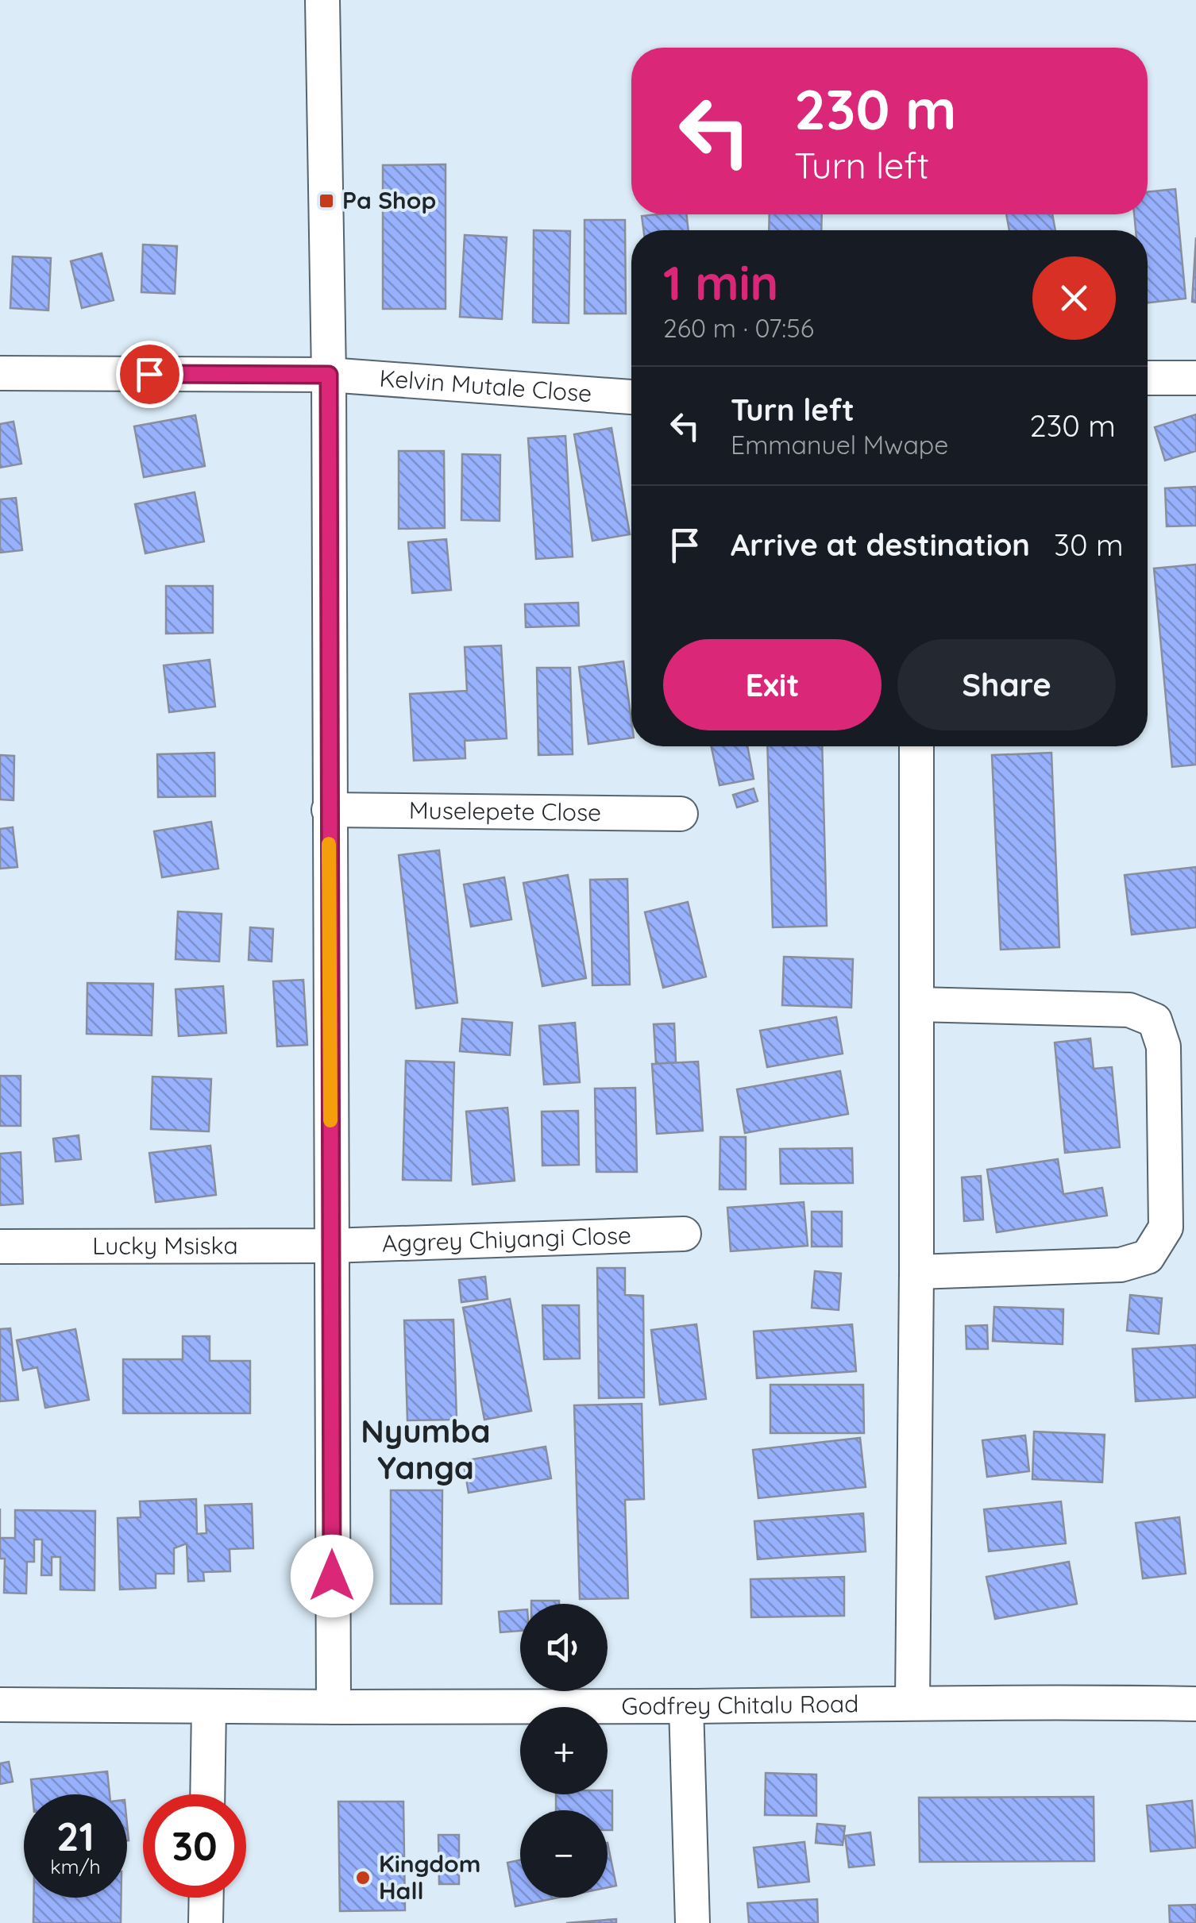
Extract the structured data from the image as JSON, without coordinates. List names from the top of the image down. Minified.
{"streets":{"street":["Kelvin Mutale Close","Muselepete Close","Aggrey Chiyangi Close","Lucky Msiska","Godfrey Chitalu Road"]},"crossings":[["Aggrey Chiyangi Close","Lucky Msiska"]],"districts":["Nyumba Yanga"],"places":{"transit":["Pa Shop"],"other":["Kingdom Hall"]},"page":{"turn":["230 m","Turn left"],"heading":["1 min","260 m · 07:56"],"list":[{"name":"Turn left","note":"Emmanuel Mwape","value":"230 m"},{"name":"Arrive at destination","value":"30 m"}],"buttons":["Exit","Share"],"map_buttons":["+","−"],"speed":"21 km/h","limit":"30"}}
